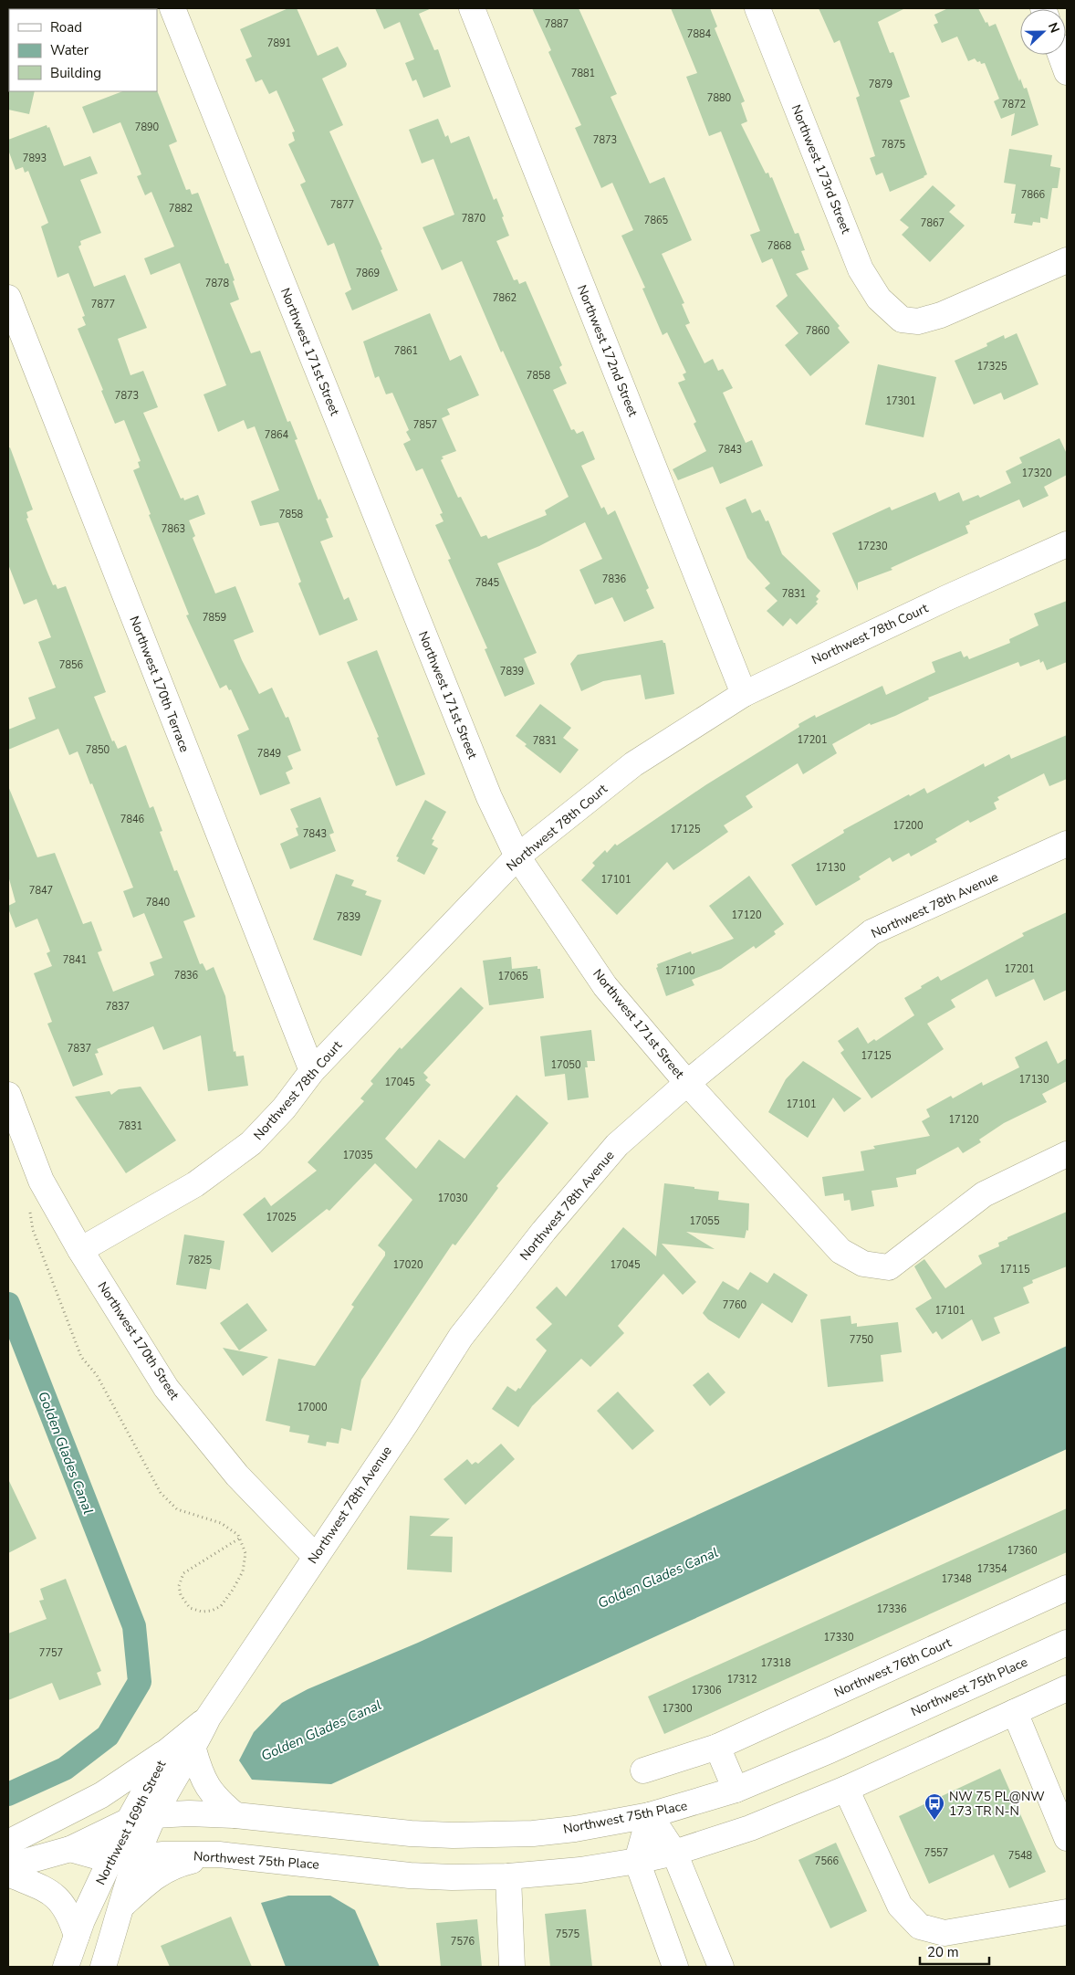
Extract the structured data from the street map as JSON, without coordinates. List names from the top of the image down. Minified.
{"streets":{"street":["Northwest 173rd Street","Northwest 172nd Street","Northwest 171st Street","Northwest 78th Court","Northwest 170th Terrace","Northwest 78th Avenue","Northwest 170th Street","Northwest 76th Court","Northwest 75th Place","Northwest 169th Street"]},"crossings":[["Northwest 172nd Street","Northwest 78th Court"],["Northwest 171st Street","Northwest 78th Court"],["Northwest 171st Street","Northwest 78th Avenue"],["Northwest 78th Court","Northwest 170th Terrace"],["Northwest 78th Court","Northwest 170th Street"],["Northwest 78th Avenue","Northwest 170th Street"],["Northwest 78th Avenue","Northwest 169th Street"],["Northwest 75th Place","Northwest 169th Street"]],"water":["Golden Glades Canal"],"places":{"bus stop":["NW 75 PL@NW 173 TR N-N"]},"house_numbers":["7887","7884","7891","7881","7879","7880","7872","7890","7873","7875","7893","7866","7877","7882","7870","7865","7867","7868","7869","7878","7862","7877","7860","7861","17325","7858","7873","17301","7857","7864","7843","17320","7858","7863","17230","7836","7845","7831","7859","7856","7839","17201","7831","7850","7849","7846","17200","17125","7843","17130","17101","7847","7840","17120","7839","7841","17201","17100","7836","17065","7837","7837","17125","17050","17130","17045","17101","17120","7831","17035","17030","17025","17055","7825","17020","17045","17115","7760","17101","7750","17000","17360","17354","17348","17336","17330","7757","17318","17312","17306","17300","7557","7548","7566","7575","7576"],"legend":["Road","Water","Building"],"scale_bar":"20 m","north":"right"}
